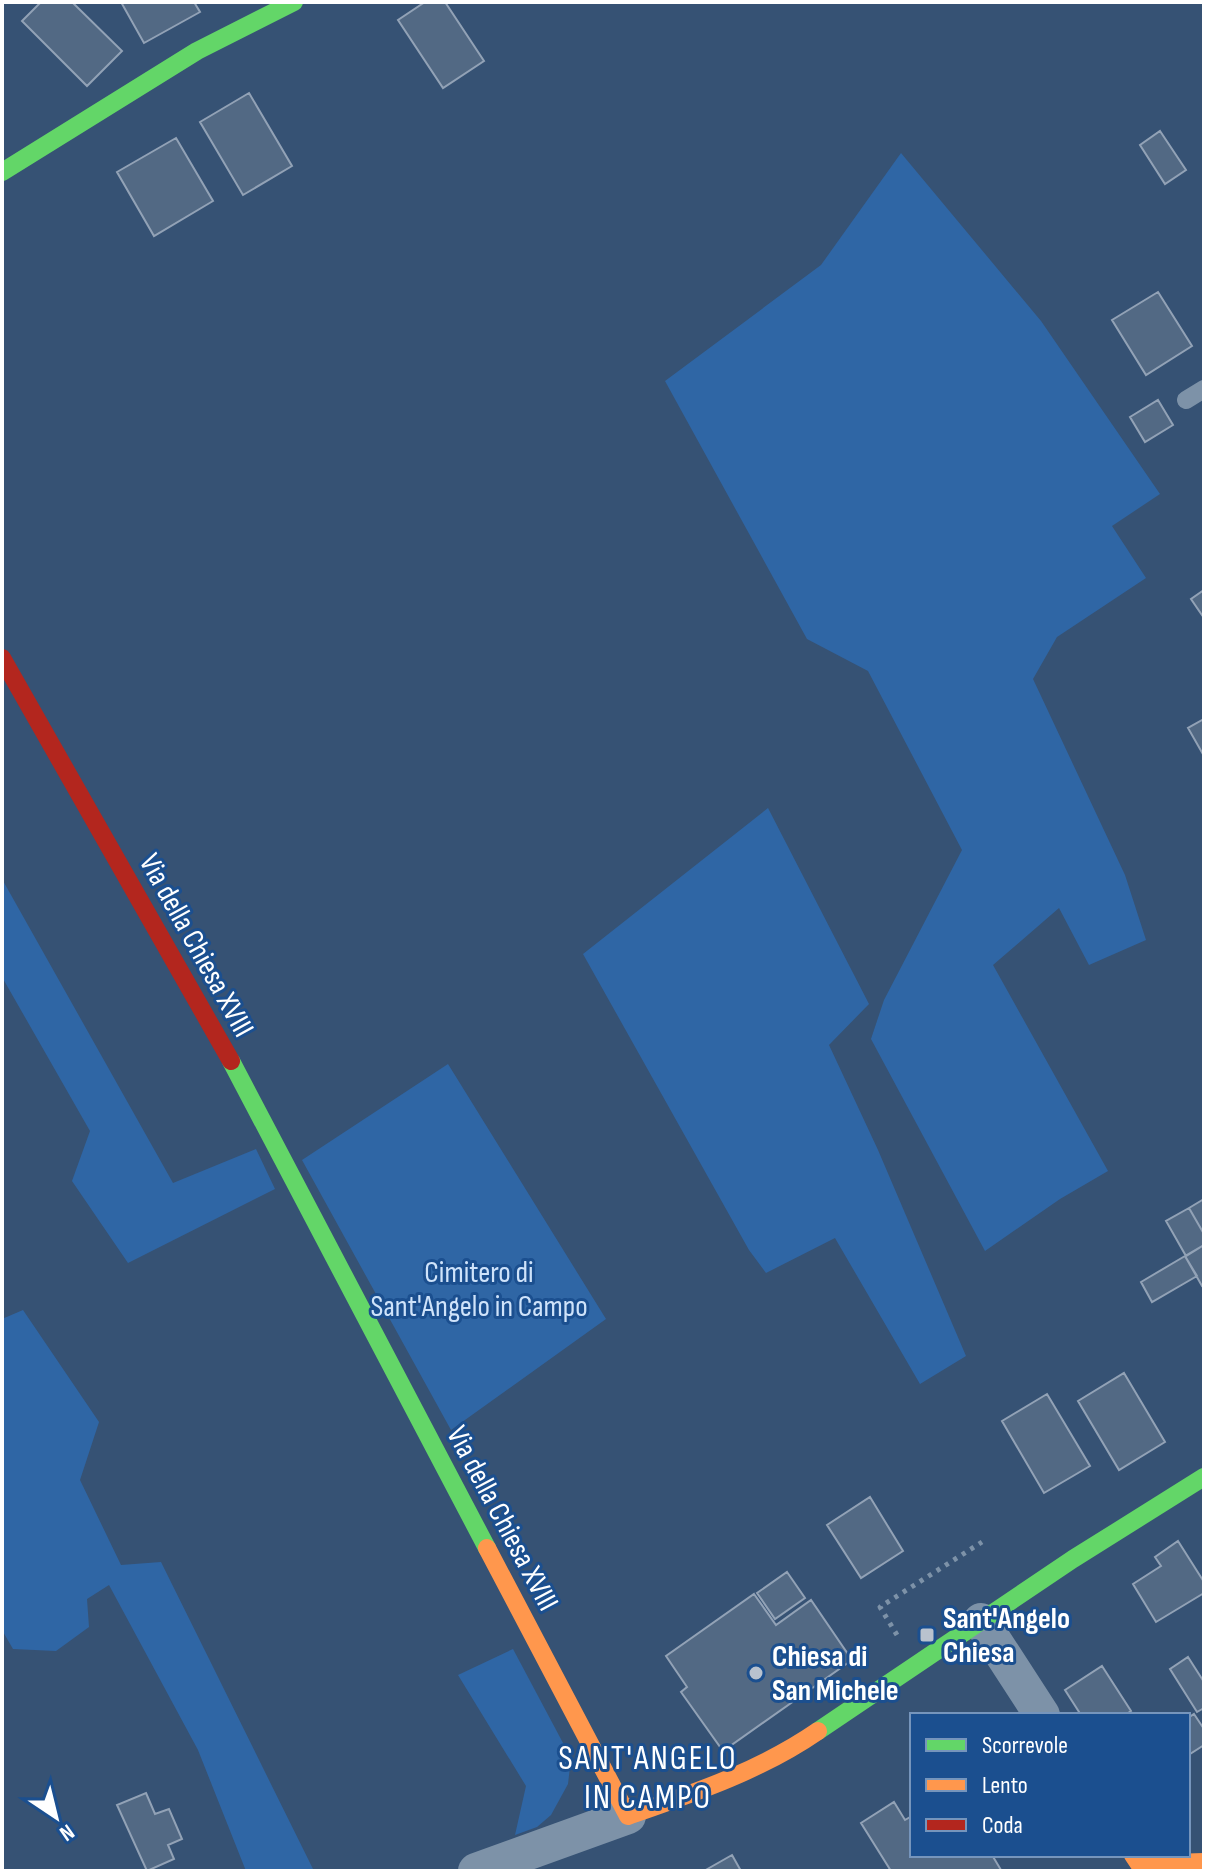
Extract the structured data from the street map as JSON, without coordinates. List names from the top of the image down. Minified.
{"streets":{"street":["Via della Chiesa XVIII"]},"districts":["SANT'ANGELO IN CAMPO"],"parks":["Cimitero di Sant'Angelo in Campo"],"places":{"transit":["Sant'Angelo Chiesa"],"other":["Chiesa di San Michele"]},"legend":["Scorrevole","Lento","Coda"],"north":"bottom right"}
